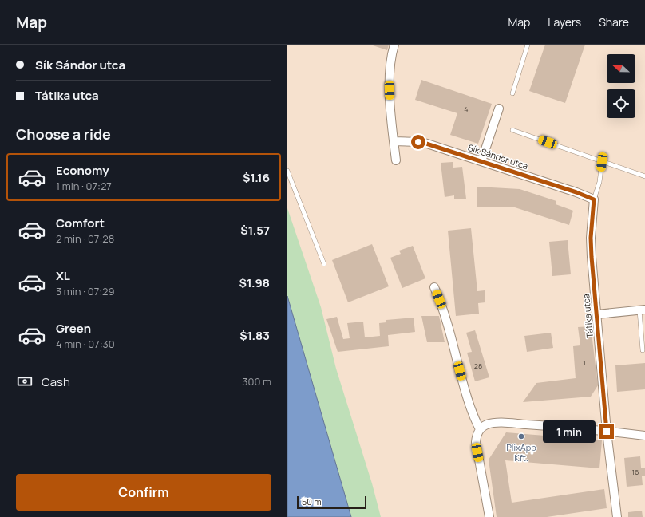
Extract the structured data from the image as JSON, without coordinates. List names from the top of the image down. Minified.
{"streets":{"street":["Sík Sándor utca","Tátika utca"]},"crossings":[["Sík Sándor utca","Tátika utca"]],"places":["PlixApp Kft."],"house_numbers":["4","1","28","16"],"scale_bar":"50 m","north":"left","page":{"header":"Map","nav":["Map","Layers","Share"],"banner":["Sík Sándor utca","Tátika utca"],"heading":"Choose a ride","list":[{"name":"Economy","note":"1 min · 07:27","value":"$1.16"},{"name":"Comfort","note":"2 min · 07:28","value":"$1.57"},{"name":"XL","note":"3 min · 07:29","value":"$1.98"},{"name":"Green","note":"4 min · 07:30","value":"$1.83"}],"pay":["Cash","300 m"],"bubble":"1 min","buttons":"Confirm","scale":"50 m"}}
